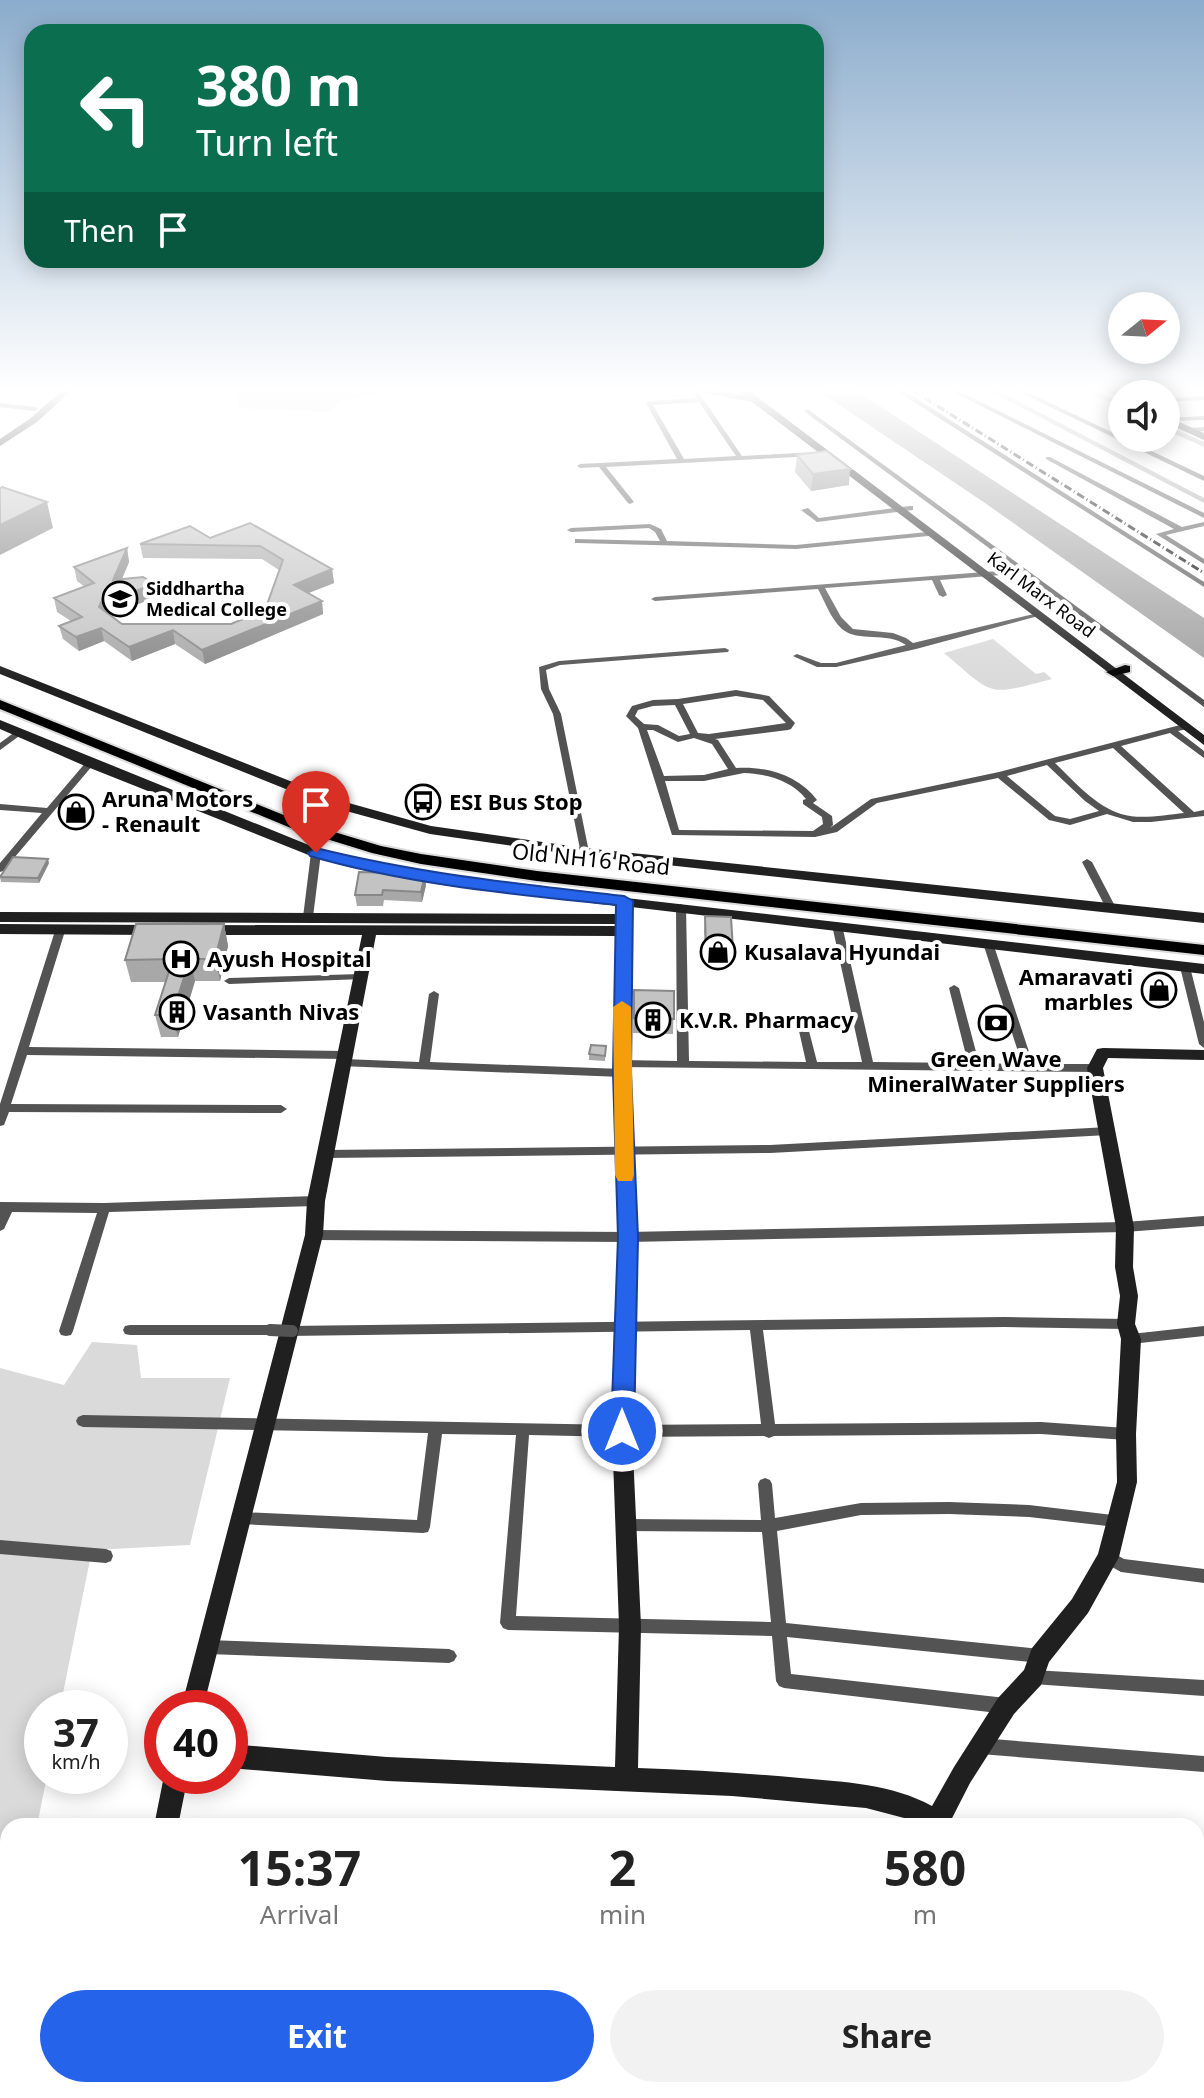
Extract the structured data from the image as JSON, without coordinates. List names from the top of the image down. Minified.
{"streets":{"main road":["Old NH16 Road"],"street":["Karl Marx Road"]},"places":{"school or university":["Siddhartha Medical College"],"bus stop":["ESI Bus Stop"],"shop":["Aruna Motors - Renault","Kusalava Hyundai","Amaravati marbles"],"hospital":["Ayush Hospital"],"building":["Vasanth Nivas","K.V.R. Pharmacy"],"bank":["Green Wave MineralWater Suppliers"]},"north":"right","page":{"turn":["380 m","Turn left"],"then":"Then","speed":"37 km/h","limit":"40","eta":["15:37","Arrival","2","min","580","m"],"buttons":["Exit","Share"]}}
